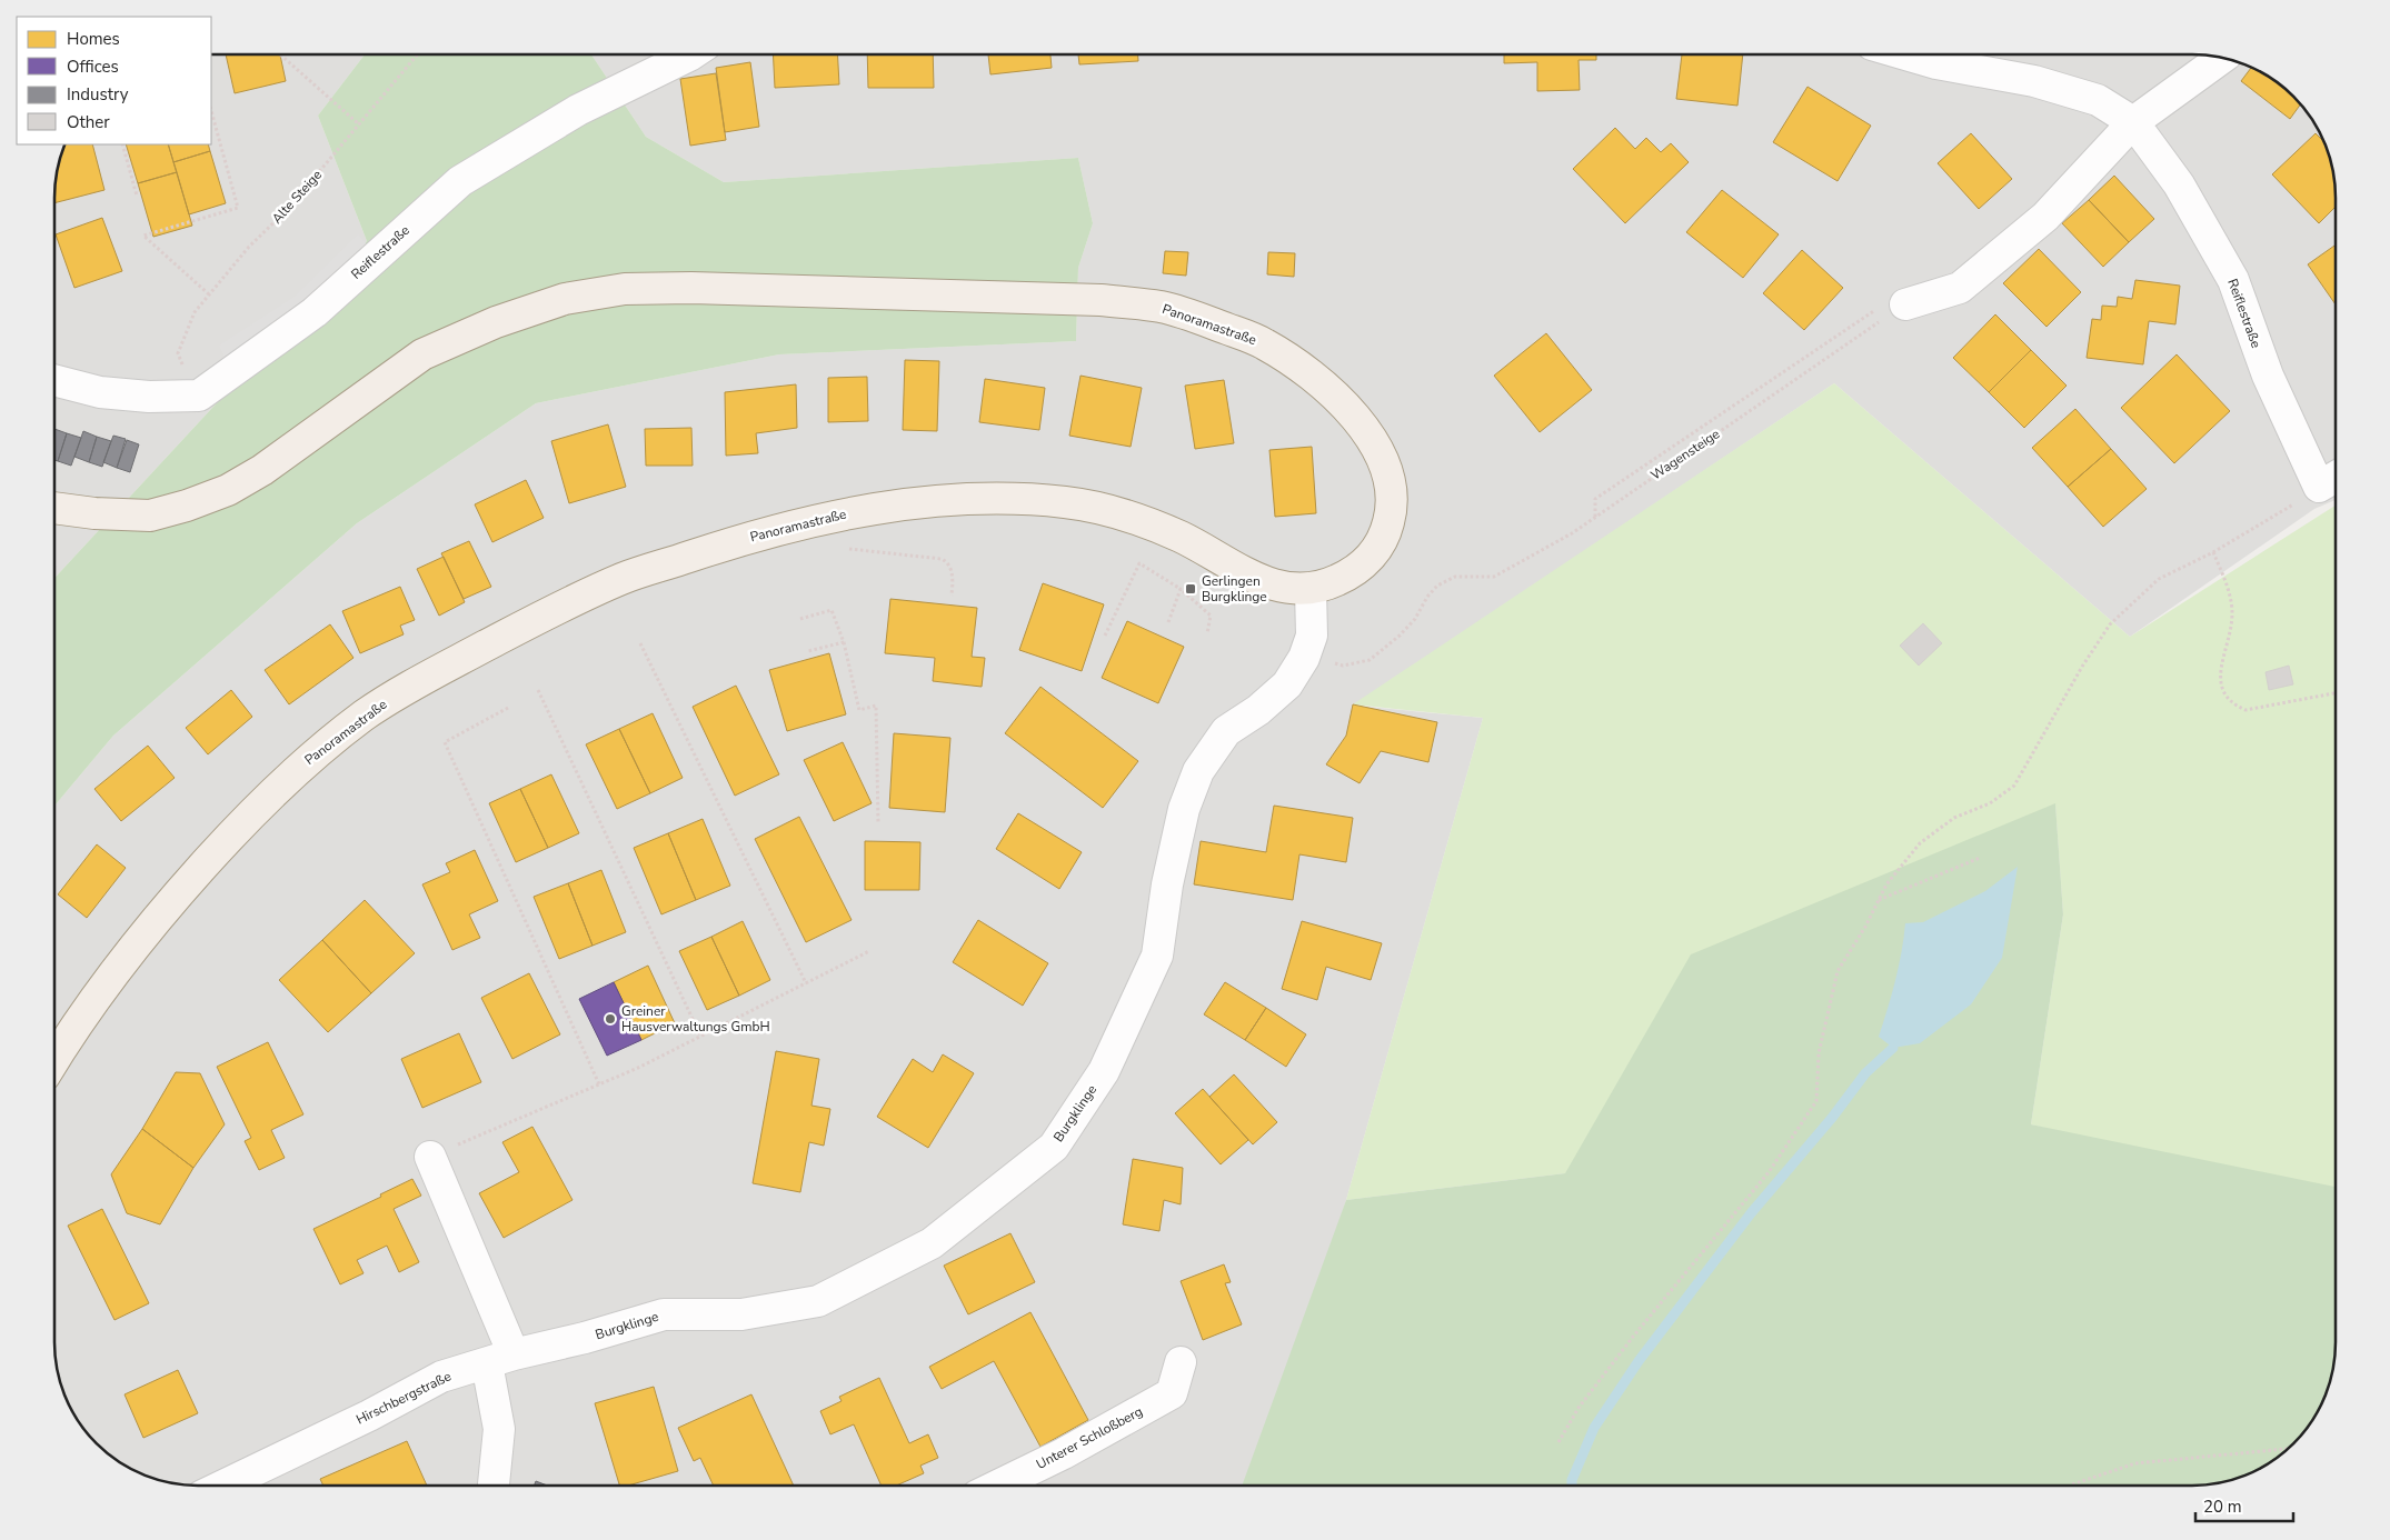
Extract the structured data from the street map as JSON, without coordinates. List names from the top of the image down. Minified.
{"streets":{"main road":["Panoramastraße"],"street":["Reiflestraße","Burgklinge","Hirschbergstraße","Unterer Schloßberg"],"path":["Alte Steige","Wagensteige"]},"crossings":[["Panoramastraße","Burgklinge"],["Wagensteige","Burgklinge"],["Burgklinge","Hirschbergstraße"]],"places":{"transit":["Gerlingen Burgklinge"],"other":["Greiner Hausverwaltungs GmbH"]},"legend":["Homes","Offices","Industry","Other"],"scale_bar":"20 m"}
